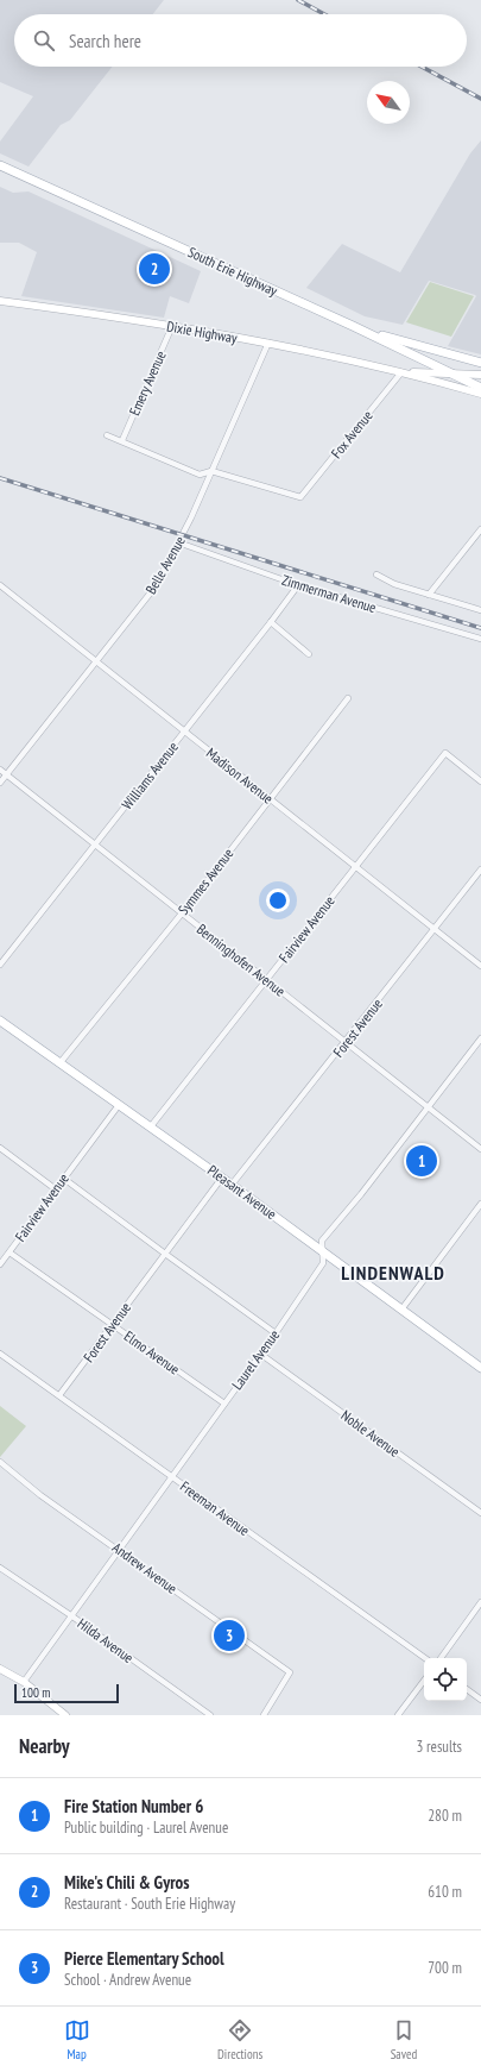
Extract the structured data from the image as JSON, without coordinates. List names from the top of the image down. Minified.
{"streets":{"main road":["South Erie Highway","Pleasant Avenue"],"street":["Dixie Highway","Emery Avenue","Fox Avenue","Belle Avenue","Zimmerman Avenue","Williams Avenue","Madison Avenue","Symmes Avenue","Fairview Avenue","Benninghofen Avenue","Forest Avenue","Elmo Avenue","Laurel Avenue","Noble Avenue","Freeman Avenue","Andrew Avenue","Hilda Avenue"]},"crossings":[["South Erie Highway","Dixie Highway"],["Dixie Highway","Emery Avenue"],["Dixie Highway","Fox Avenue"],["Dixie Highway","Belle Avenue"],["Fox Avenue","Belle Avenue"],["Belle Avenue","Zimmerman Avenue"],["Belle Avenue","Madison Avenue"],["Belle Avenue","Benninghofen Avenue"],["Zimmerman Avenue","Williams Avenue"],["Williams Avenue","Madison Avenue"],["Williams Avenue","Benninghofen Avenue"],["Madison Avenue","Symmes Avenue"],["Madison Avenue","Fairview Avenue"],["Madison Avenue","Forest Avenue"],["Symmes Avenue","Benninghofen Avenue"],["Symmes Avenue","Pleasant Avenue"],["Fairview Avenue","Benninghofen Avenue"],["Fairview Avenue","Pleasant Avenue"],["Fairview Avenue","Elmo Avenue"],["Benninghofen Avenue","Forest Avenue"],["Benninghofen Avenue","Laurel Avenue"],["Forest Avenue","Pleasant Avenue"],["Forest Avenue","Elmo Avenue"],["Forest Avenue","Freeman Avenue"],["Pleasant Avenue","Laurel Avenue"],["Elmo Avenue","Laurel Avenue"],["Laurel Avenue","Noble Avenue"],["Laurel Avenue","Freeman Avenue"],["Laurel Avenue","Andrew Avenue"],["Laurel Avenue","Hilda Avenue"]],"districts":["LINDENWALD"],"scale_bar":"100 m","north":"top left","page":{"search":"Search here","pins":["2","1","3"],"scale":"100 m","heading":["Nearby","3 results"],"list":[{"mark":"1","name":"Fire Station Number 6","note":"Public building · Laurel Avenue","value":"280 m"},{"mark":"2","name":"Mike's Chili & Gyros","note":"Restaurant · South Erie Highway","value":"610 m"},{"mark":"3","name":"Pierce Elementary School","note":"School · Andrew Avenue","value":"700 m"}],"nav":["Map","Directions","Saved"]}}
